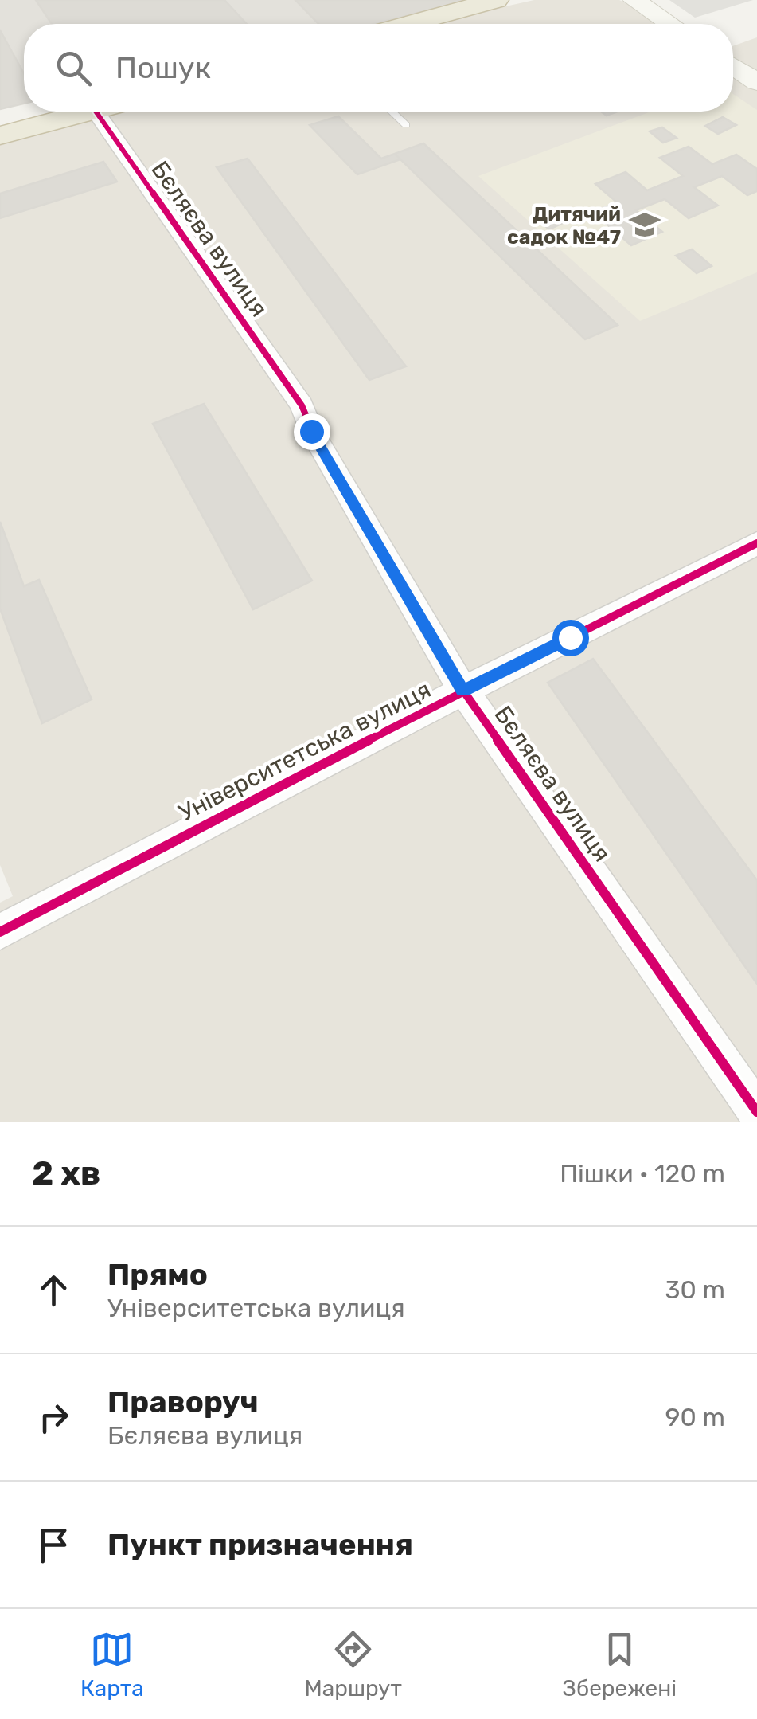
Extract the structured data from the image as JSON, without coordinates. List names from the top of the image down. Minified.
{"streets":{"street":["Бєляєва вулиця","Університетська вулиця"]},"crossings":[["Бєляєва вулиця","Університетська вулиця"]],"places":{"school or university":["Дитячий садок №47"]},"page":{"search":"Пошук","heading":["2 хв","Пішки · 120 m"],"list":[["Прямо","Університетська вулиця","30 m"],["Праворуч","Бєляєва вулиця","90 m"],"Пункт призначення"],"nav":["Карта","Маршрут","Збережені"]}}
